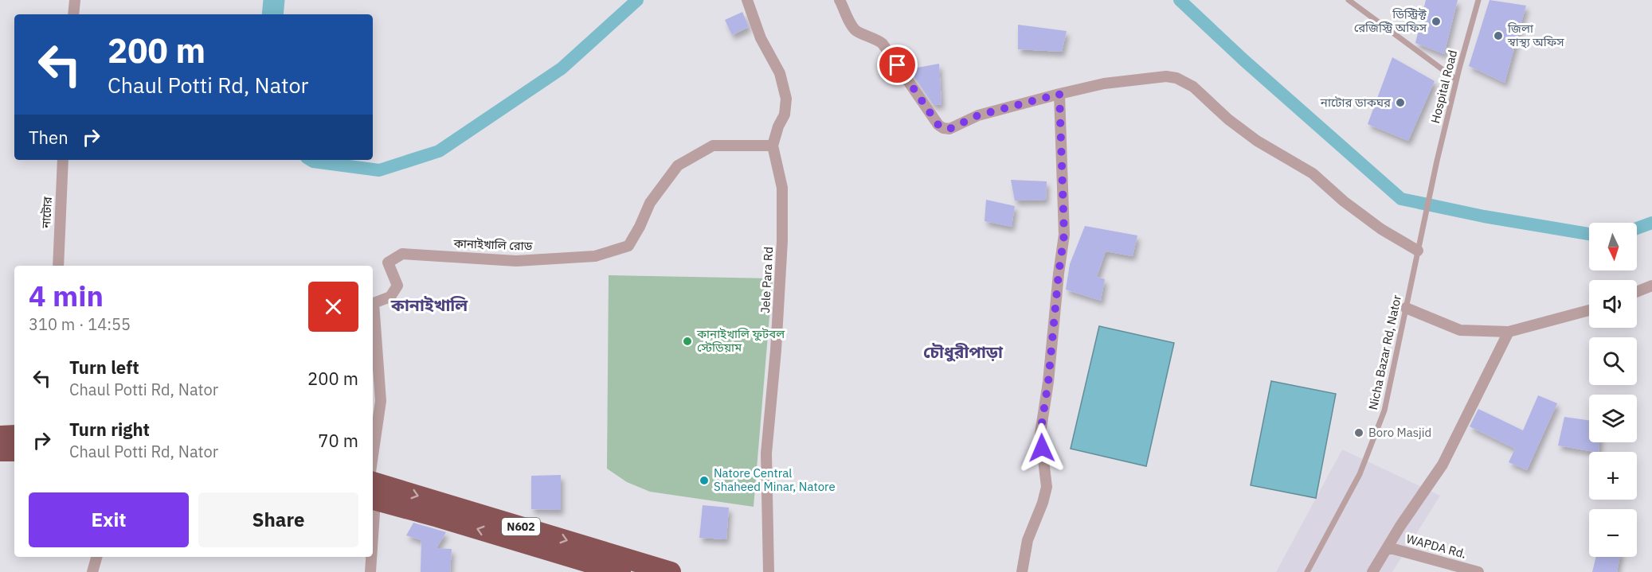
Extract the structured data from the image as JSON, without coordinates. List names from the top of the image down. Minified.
{"streets":{"highway":["N602"],"street":["নাটোর","কানাইখালি রোড","Jele Para Rd","WAPDA Rd."],"lane":["Hospital Road","Nicha Bazar Rd, Nator"]},"crossings":[["Hospital Road","Nicha Bazar Rd, Nator"],["কানাইখালি রোড","Jele Para Rd"]],"districts":["কানাইখালি","চৌধুরীপাড়া"],"places":["ডিস্ট্রিক্ট রেজিস্ট্রি অফিস","জিলা স্বাস্থ্য অফিস","নাটোর ডাকঘর","কানাইখালি ফুটবল স্টেডিয়াম","Boro Masjid","Natore Central Shaheed Minar, Natore"],"north":"bottom","page":{"turn":["200 m","Chaul Potti Rd, Nator"],"then":"Then","map_buttons":["+","−"],"heading":["4 min","310 m · 14:55"],"list":[{"name":"Turn left","note":"Chaul Potti Rd, Nator","value":"200 m"},{"name":"Turn right","note":"Chaul Potti Rd, Nator","value":"70 m"}],"buttons":["Exit","Share"]}}
